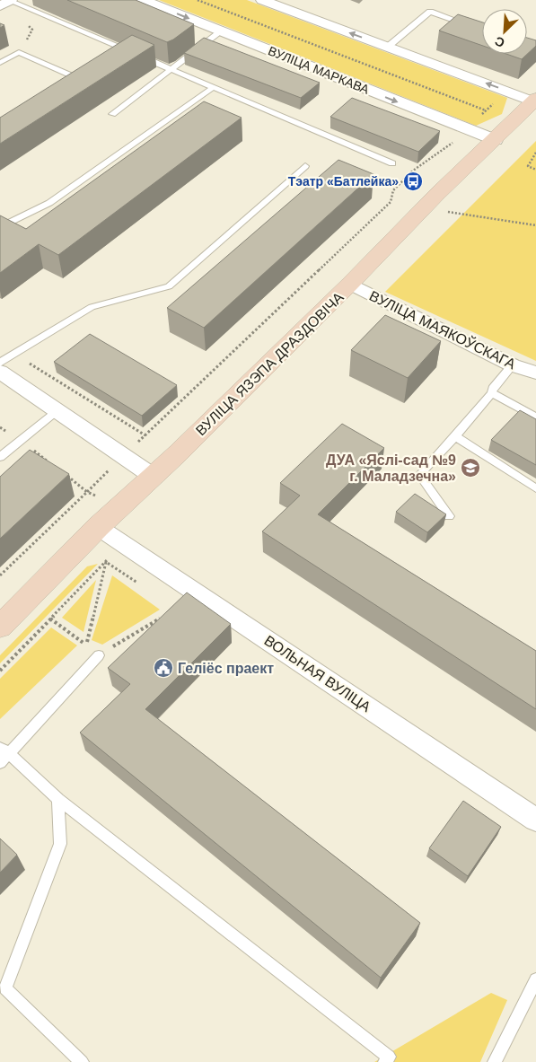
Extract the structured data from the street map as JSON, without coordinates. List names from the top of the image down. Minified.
{"streets":{"street":["ВУЛІЦА МАРКАВА","ВУЛІЦА МАЯКОЎСКАГА","ВУЛІЦА ЯЗЭПА ДРАЗДОВІЧА","ВОЛЬНАЯ ВУЛІЦА"]},"crossings":[["ВУЛІЦА МАРКАВА","ВУЛІЦА ЯЗЭПА ДРАЗДОВІЧА"],["ВУЛІЦА МАЯКОЎСКАГА","ВУЛІЦА ЯЗЭПА ДРАЗДОВІЧА"],["ВУЛІЦА ЯЗЭПА ДРАЗДОВІЧА","ВОЛЬНАЯ ВУЛІЦА"]],"places":{"bus stop":["Тэатр «Батлейка»"],"school or university":["ДУА «Яслі-сад №9 г. Маладзечна»"],"public building":["Геліёс праект"]},"north":"bottom left"}
